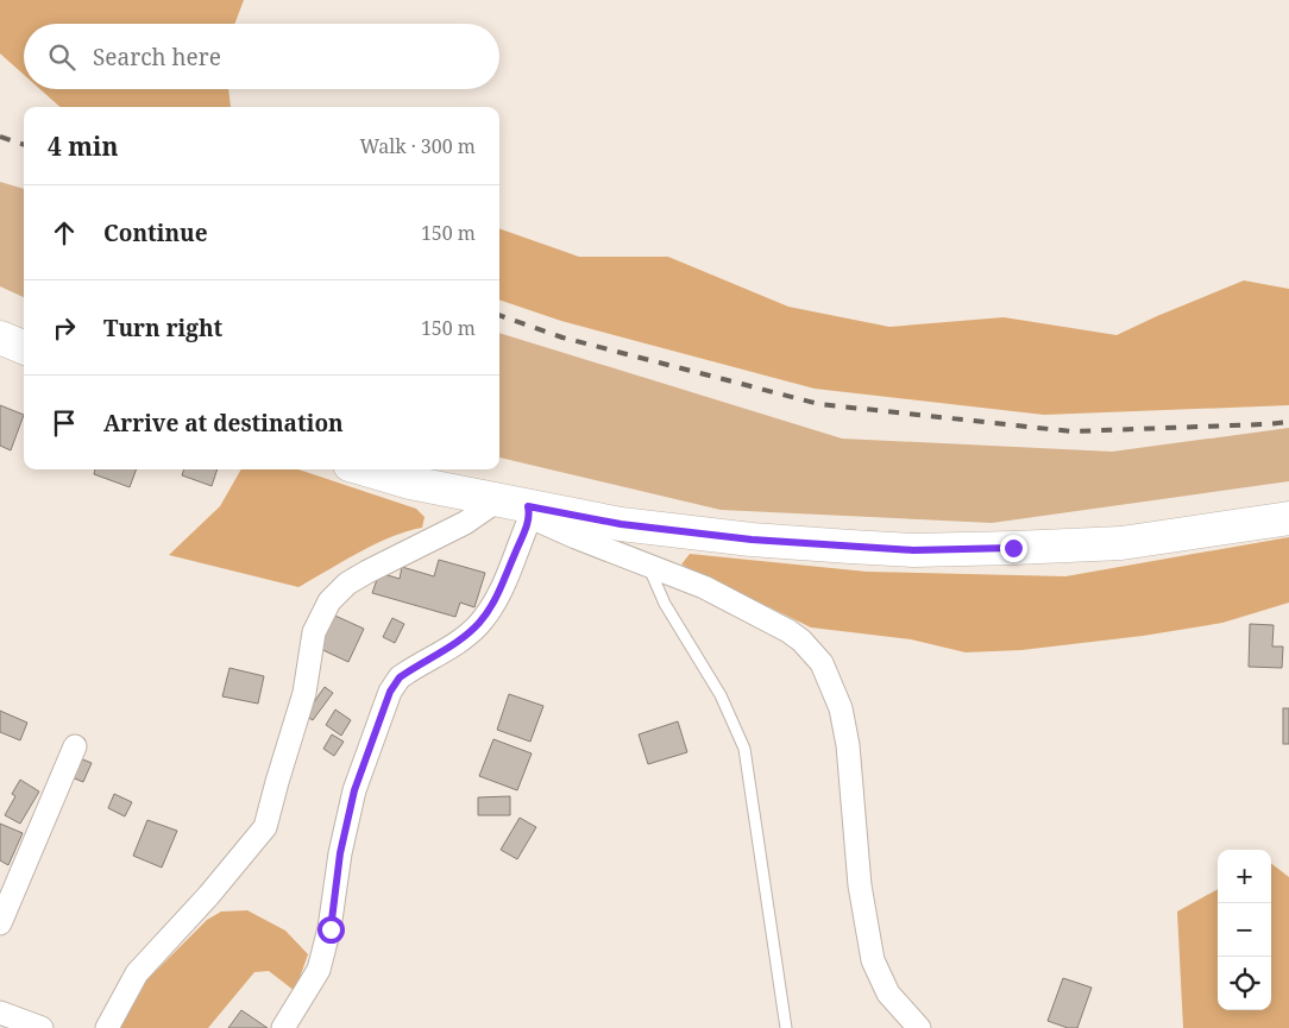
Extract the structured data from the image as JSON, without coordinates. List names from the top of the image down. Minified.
{"page":{"search":"Search here","heading":["4 min","Walk · 300 m"],"list":[["Continue","150 m"],["Turn right","150 m"],"Arrive at destination"],"map_buttons":["+","−"]}}
